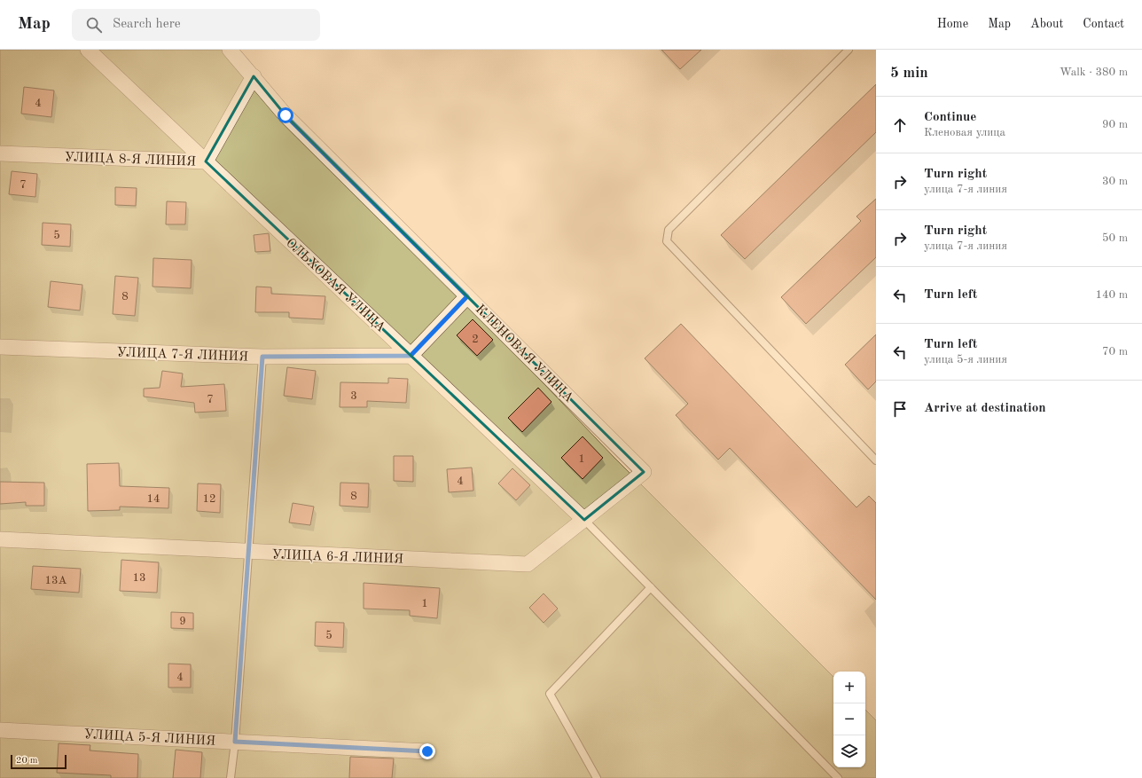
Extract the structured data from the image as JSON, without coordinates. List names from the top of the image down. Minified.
{"streets":{"street":["УЛИЦА 8-Я ЛИНИЯ","ОЛЬХОВАЯ УЛИЦА","КЛЕНОВАЯ УЛИЦА","УЛИЦА 7-Я ЛИНИЯ","УЛИЦА 6-Я ЛИНИЯ","УЛИЦА 5-Я ЛИНИЯ"]},"crossings":[["УЛИЦА 8-Я ЛИНИЯ","ОЛЬХОВАЯ УЛИЦА"],["УЛИЦА 8-Я ЛИНИЯ","КЛЕНОВАЯ УЛИЦА"],["ОЛЬХОВАЯ УЛИЦА","УЛИЦА 7-Я ЛИНИЯ"],["ОЛЬХОВАЯ УЛИЦА","УЛИЦА 6-Я ЛИНИЯ"],["КЛЕНОВАЯ УЛИЦА","УЛИЦА 6-Я ЛИНИЯ"]],"house_numbers":["4","7","5","8","2","3","7","1","4","8","14","12","13","13А","1","9","5","4"],"scale_bar":"20 m","page":{"header":"Map","search":"Search here","nav":["Home","Map","About","Contact"],"heading":["5 min","Walk · 380 m"],"list":[["Continue","Кленовая улица","90 m"],["Turn right","улица 7-я линия","30 m"],["Turn right","улица 7-я линия","50 m"],["Turn left","140 m"],["Turn left","улица 5-я линия","70 m"],"Arrive at destination"],"map_buttons":["+","−"],"scale":"20 m"}}
